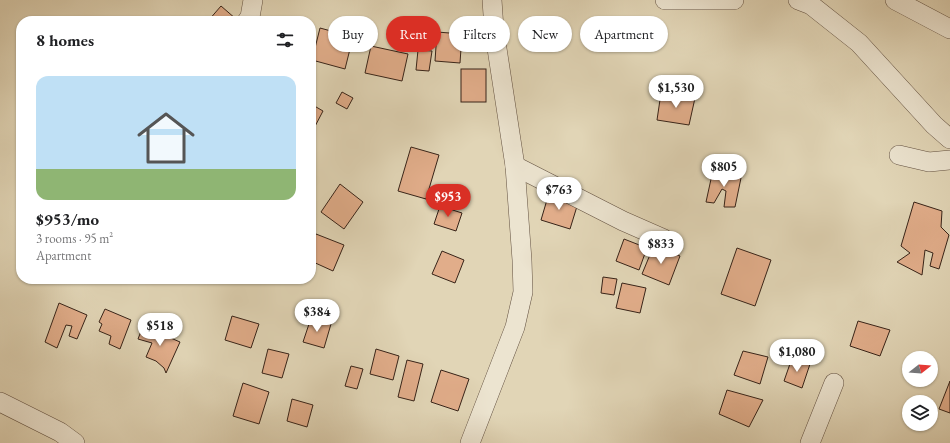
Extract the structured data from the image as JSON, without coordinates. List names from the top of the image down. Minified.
{"north":"right","page":{"chip":["Buy","Rent","Filters","New","Apartment"],"heading":"8 homes","list":[{"name":"$953/mo","note":"3 rooms · 95 m² · Apartment"}],"price":["$1,530","$805","$763","$953","$833","$384","$518","$1,080"]}}
